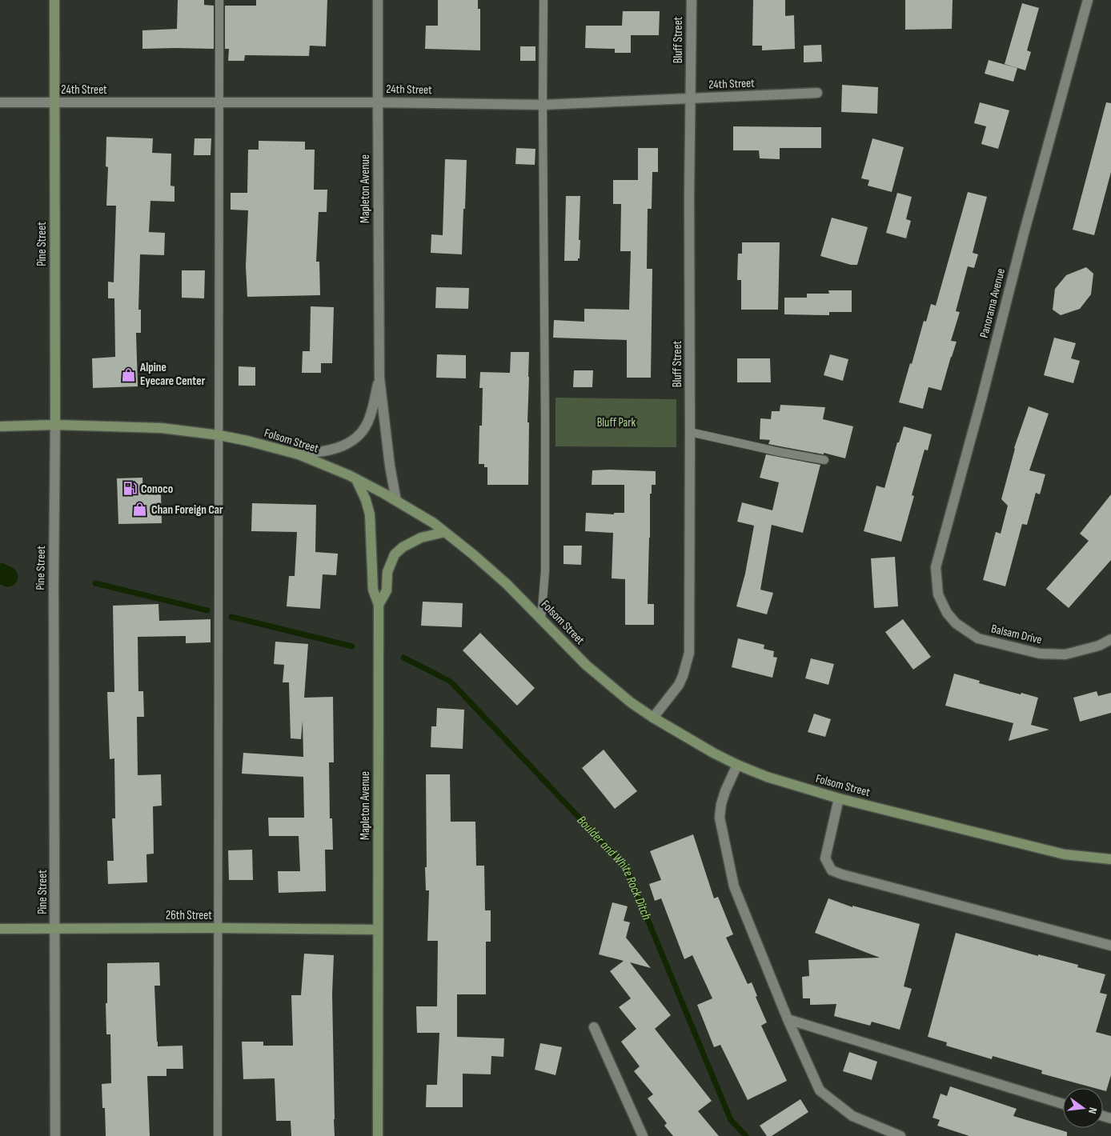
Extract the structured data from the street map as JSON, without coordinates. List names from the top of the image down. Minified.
{"streets":{"street":["Bluff Street","24th Street","Mapleton Avenue","Pine Street","Panorama Avenue","Folsom Street","Balsam Drive","26th Street"]},"crossings":[["Bluff Street","24th Street"],["Bluff Street","Folsom Street"],["24th Street","Mapleton Avenue"],["24th Street","Pine Street"],["Mapleton Avenue","Folsom Street"],["Mapleton Avenue","26th Street"],["Pine Street","Folsom Street"],["Pine Street","26th Street"],["Panorama Avenue","Balsam Drive"]],"water":["Boulder and White Rock Ditch"],"parks":["Bluff Park"],"places":{"shop":["Alpine Eyecare Center","Chan Foreign Car"],"fuel station":["Conoco"]},"north":"right"}
